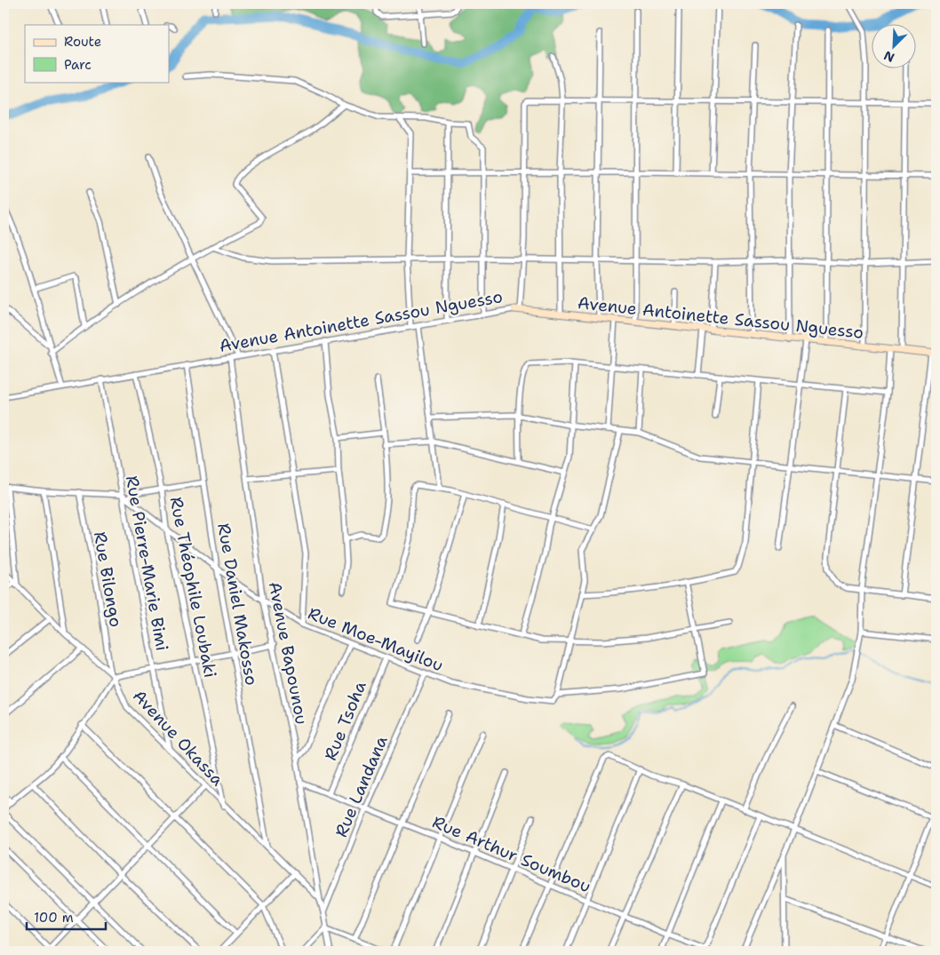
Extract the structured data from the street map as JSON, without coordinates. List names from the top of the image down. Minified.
{"streets":{"street":["Avenue Antoinette Sassou Nguesso","Rue Pierre-Marie Bimi","Rue Bilongo","Rue Théophile Loubaki","Rue Daniel Makosso","Rue Moe-Mayilou","Avenue Bapounou","Rue Tsoha","Avenue Okassa","Rue Landana","Rue Arthur Soumbou"]},"crossings":[["Avenue Antoinette Sassou Nguesso","Rue Pierre-Marie Bimi"],["Avenue Antoinette Sassou Nguesso","Rue Théophile Loubaki"],["Avenue Antoinette Sassou Nguesso","Rue Daniel Makosso"],["Avenue Antoinette Sassou Nguesso","Avenue Bapounou"],["Rue Pierre-Marie Bimi","Rue Moe-Mayilou"],["Rue Pierre-Marie Bimi","Avenue Okassa"],["Rue Bilongo","Avenue Okassa"],["Rue Théophile Loubaki","Rue Moe-Mayilou"],["Rue Théophile Loubaki","Avenue Okassa"],["Rue Daniel Makosso","Rue Moe-Mayilou"],["Rue Daniel Makosso","Avenue Okassa"],["Rue Moe-Mayilou","Avenue Bapounou"],["Rue Moe-Mayilou","Rue Tsoha"],["Rue Moe-Mayilou","Rue Landana"],["Avenue Bapounou","Avenue Okassa"],["Avenue Bapounou","Rue Landana"],["Avenue Bapounou","Rue Arthur Soumbou"],["Rue Tsoha","Rue Arthur Soumbou"],["Rue Landana","Rue Arthur Soumbou"]],"legend":["Route","Parc"],"scale_bar":"100 m","north":"bottom left"}
